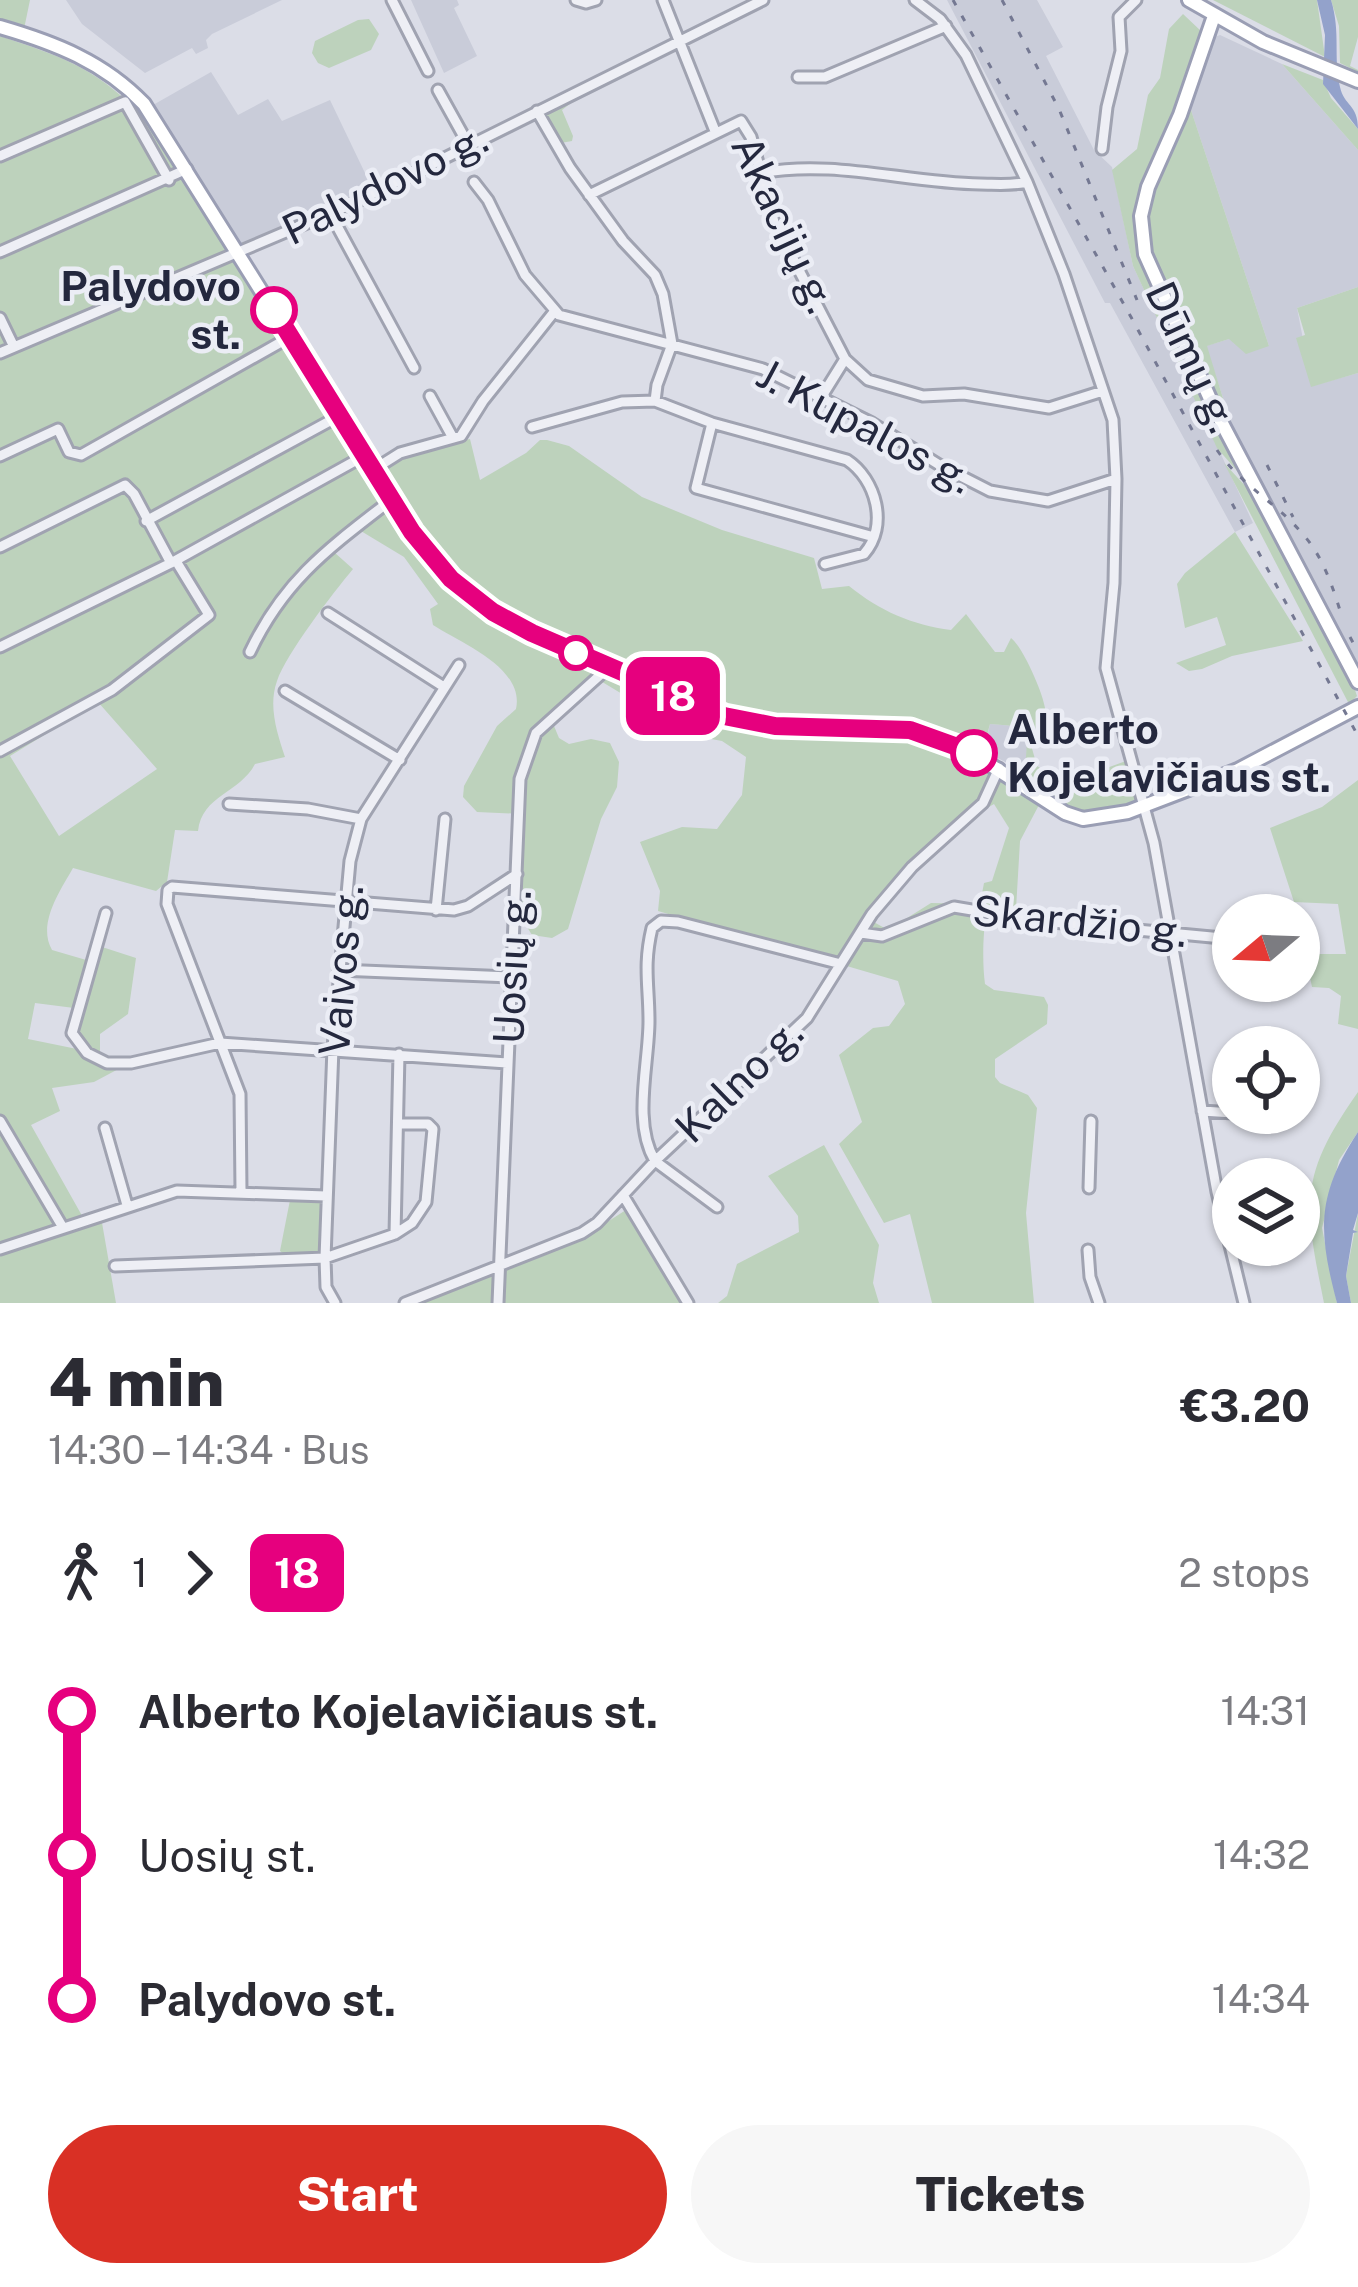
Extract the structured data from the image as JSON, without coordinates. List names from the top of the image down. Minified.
{"streets":{"main road":["Dūmų g."],"street":["Palydovo g.","Akacijų g.","J. Kupalos g.","Skardžio g.","Uosių g.","Vaivos g.","Kalno g."]},"crossings":[["Skardžio g.","Kalno g."],["Uosių g.","Kalno g."]],"places":["Palydovo st.","Alberto Kojelavičiaus st."],"lines":["bus line 18"],"north":"left","page":{"on_map":"18","heading":["4 min","14:30 – 14:34 · Bus","€3.20"],"legs":["1","18","2 stops"],"list":[{"name":"Alberto Kojelavičiaus st.","value":"14:31"},{"name":"Uosių st.","value":"14:32"},{"name":"Palydovo st.","value":"14:34"}],"buttons":["Start","Tickets"]}}
